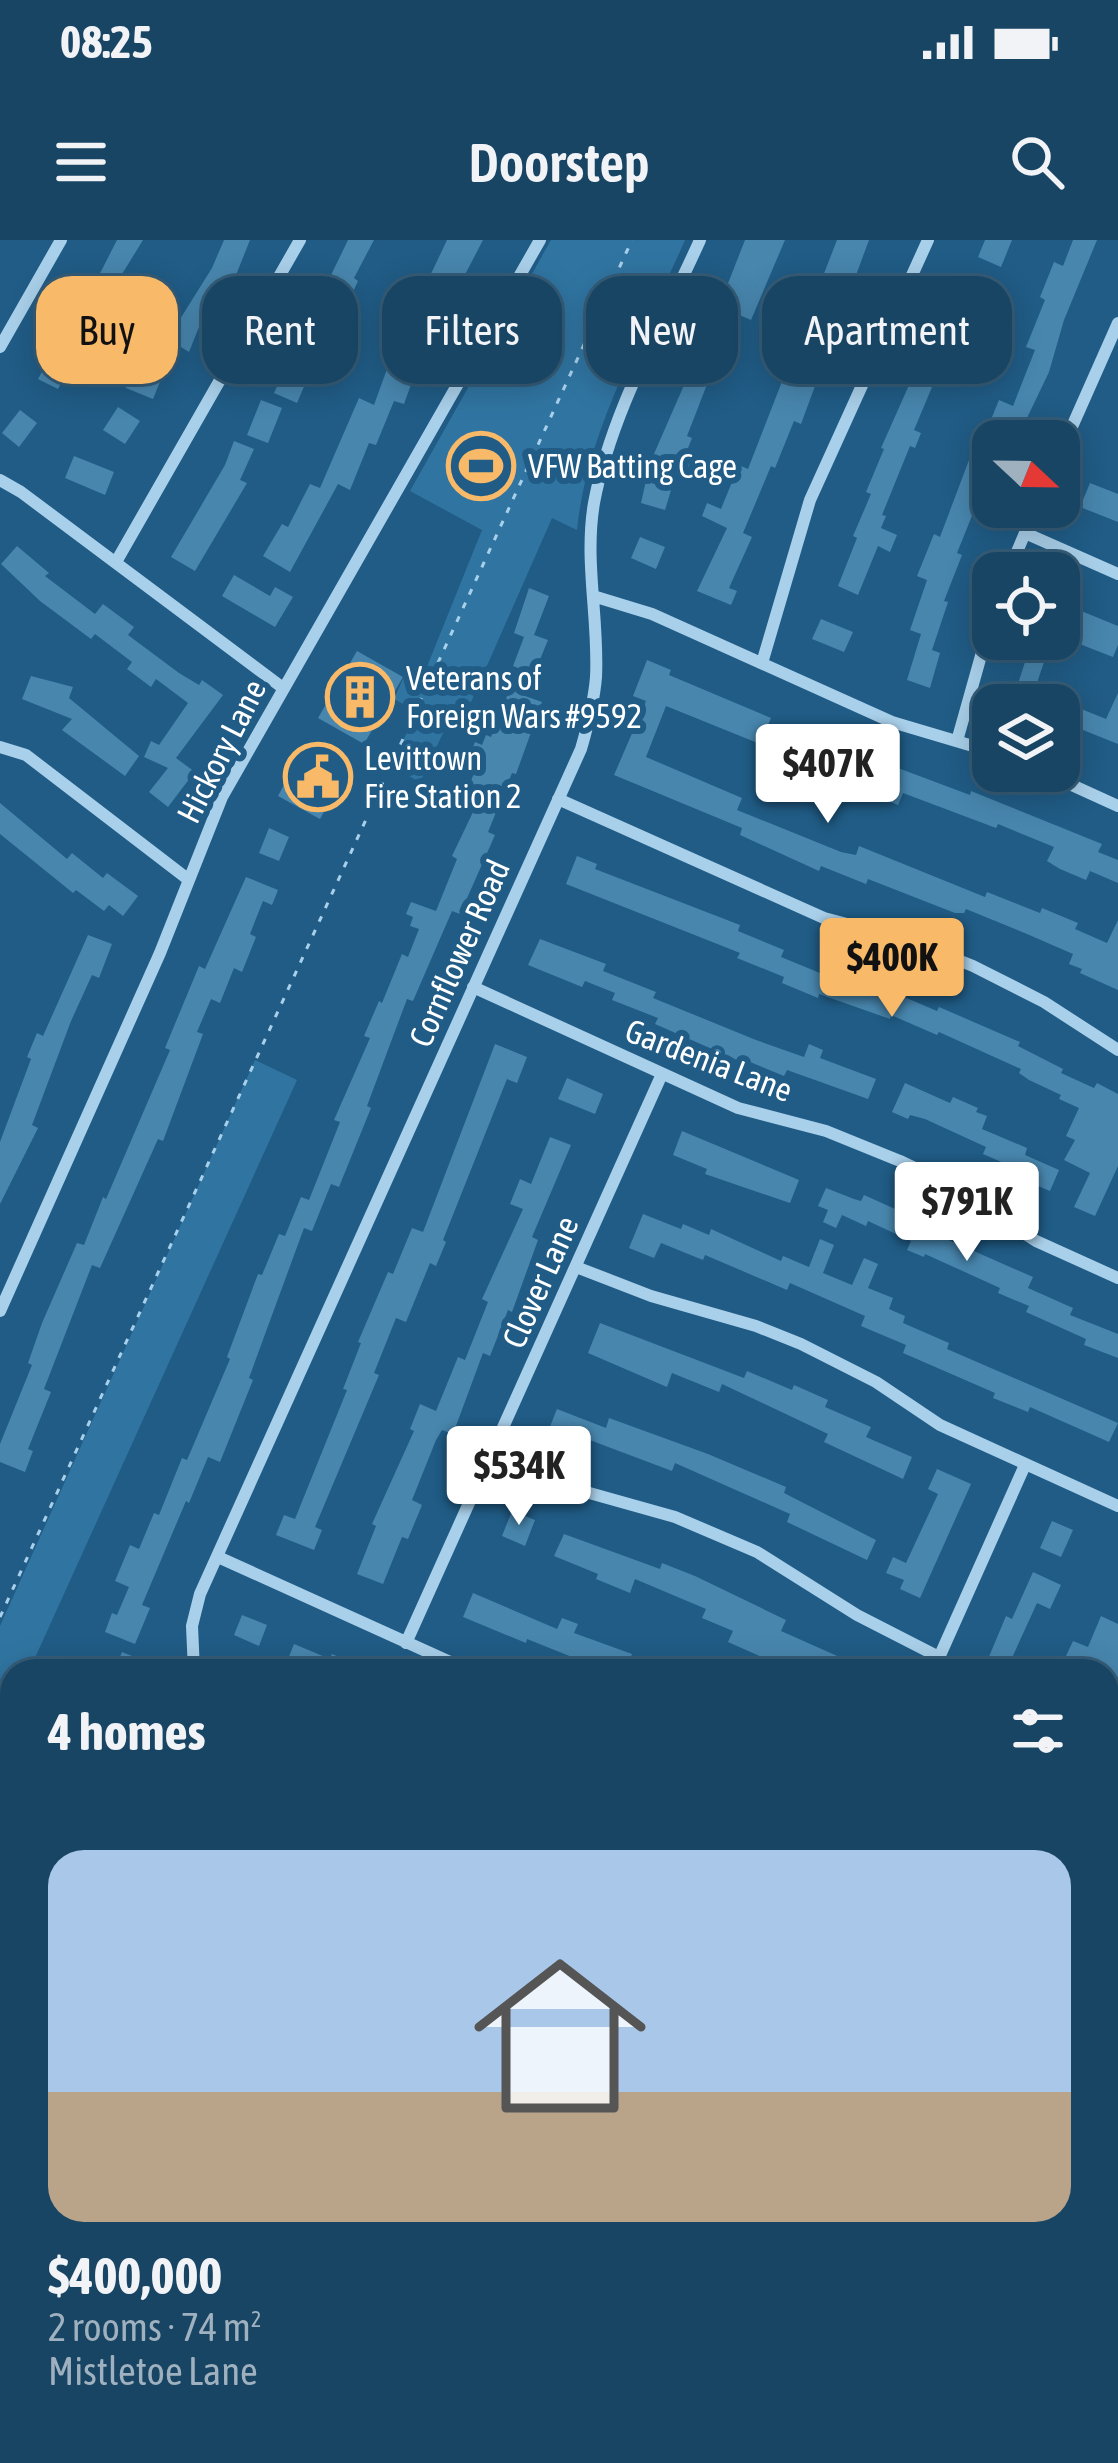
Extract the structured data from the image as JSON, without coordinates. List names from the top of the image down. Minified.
{"streets":{"street":["Hickory Lane","Cornflower Road","Gardenia Lane","Clover Lane"]},"crossings":[["Cornflower Road","Gardenia Lane"],["Gardenia Lane","Clover Lane"]],"places":{"sports":["VFW Batting Cage"],"building":["Veterans of Foreign Wars #9592"],"public building":["Levittown Fire Station 2"]},"north":"right","page":{"status":"08:25","header":"Doorstep","chip":["Buy","Rent","Filters","New","Apartment"],"price":["$407K","$400K","$791K","$534K"],"heading":"4 homes","list":[{"name":"$400,000","note":"2 rooms · 74 m² · Mistletoe Lane"}]}}
